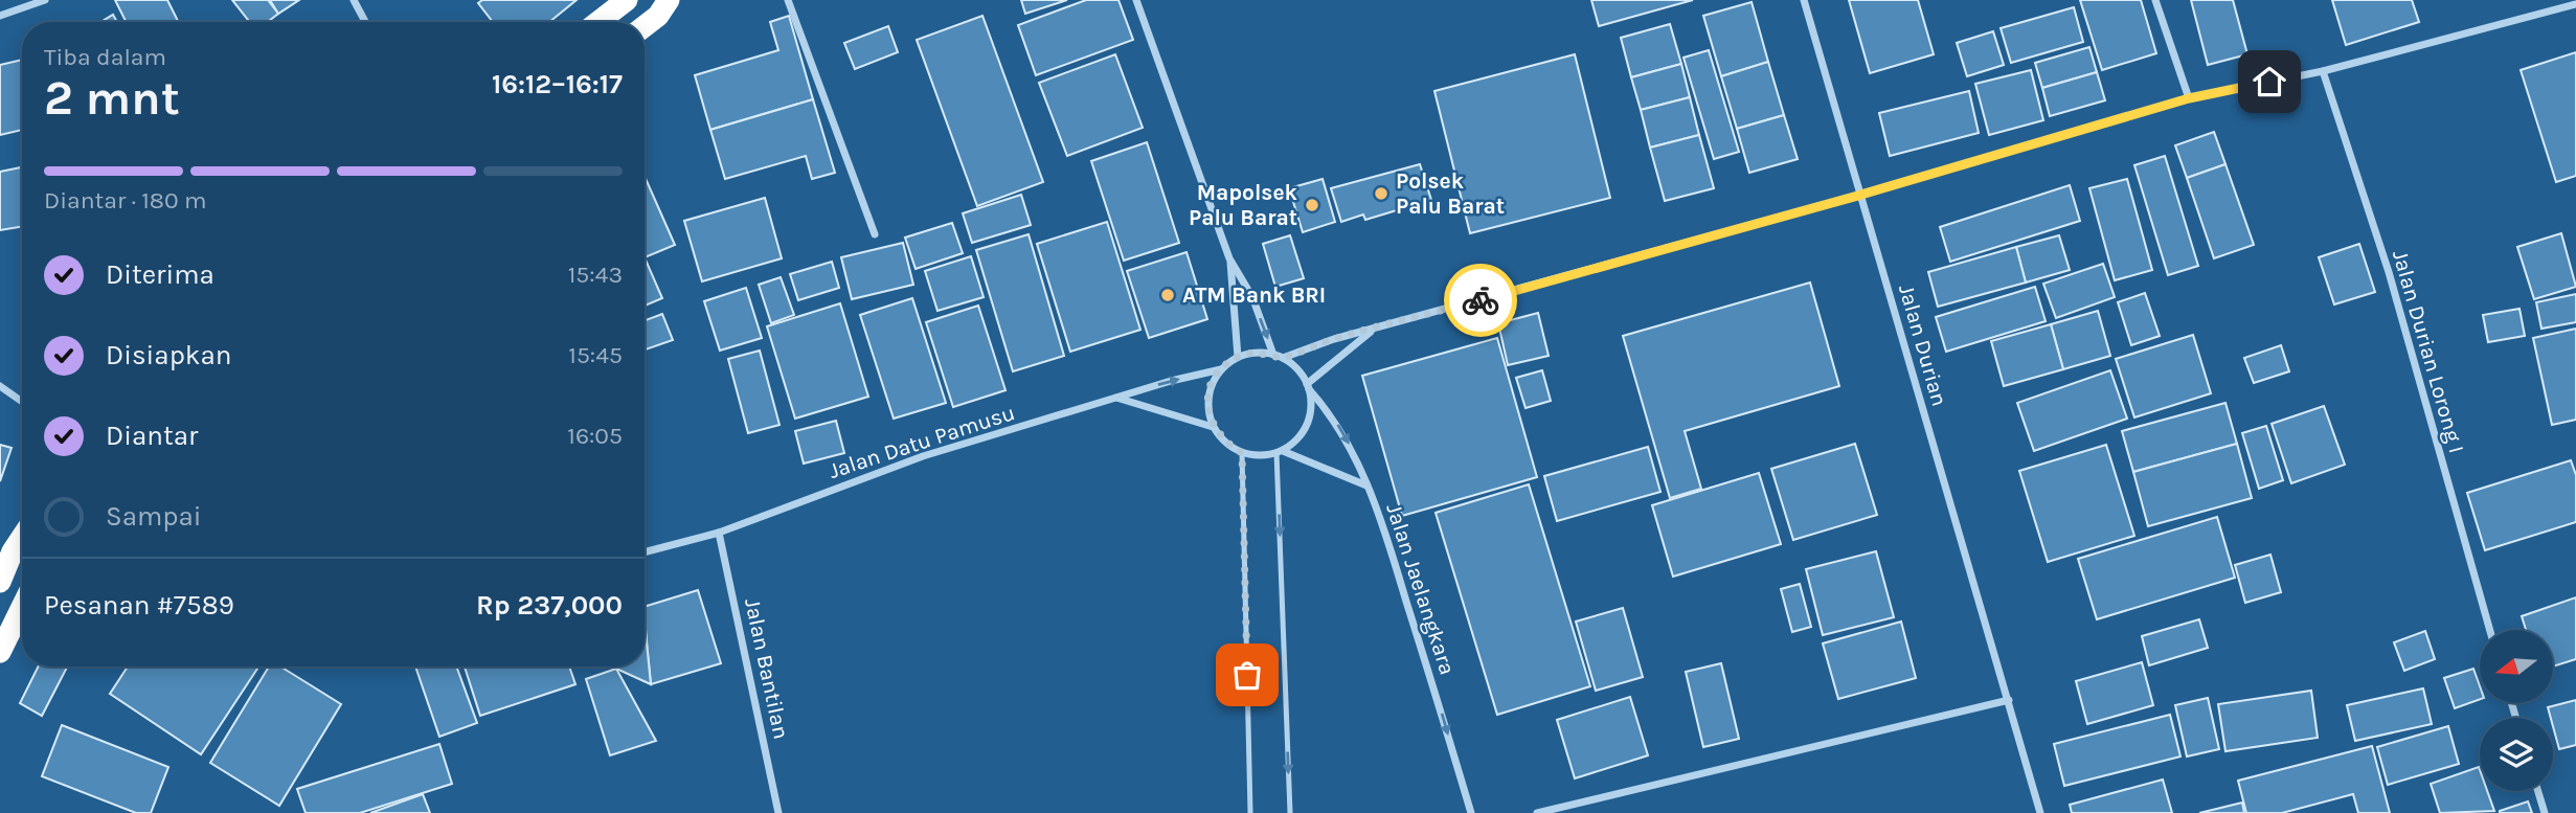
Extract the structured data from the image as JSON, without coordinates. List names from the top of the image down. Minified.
{"streets":{"street":["Jalan Durian","Jalan Durian Lorong I","Jalan Datu Pamusu","Jalan Jaelangkara","Jalan Bantilan"]},"crossings":[["Jalan Datu Pamusu","Jalan Jaelangkara"],["Jalan Datu Pamusu","Jalan Bantilan"]],"one_way":["Jalan Jaelangkara"],"places":["Polsek Palu Barat","Mapolsek Palu Barat","ATM Bank BRI"],"north":"left","page":{"heading":["2 mnt","Tiba dalam","16:12–16:17"],"panel":["Pesanan #7589","Rp 237,000"],"bar":"Diantar · 180 m","list":[["Diterima","15:43"],["Disiapkan","15:45"],["Diantar","16:05"],"Sampai"]}}
